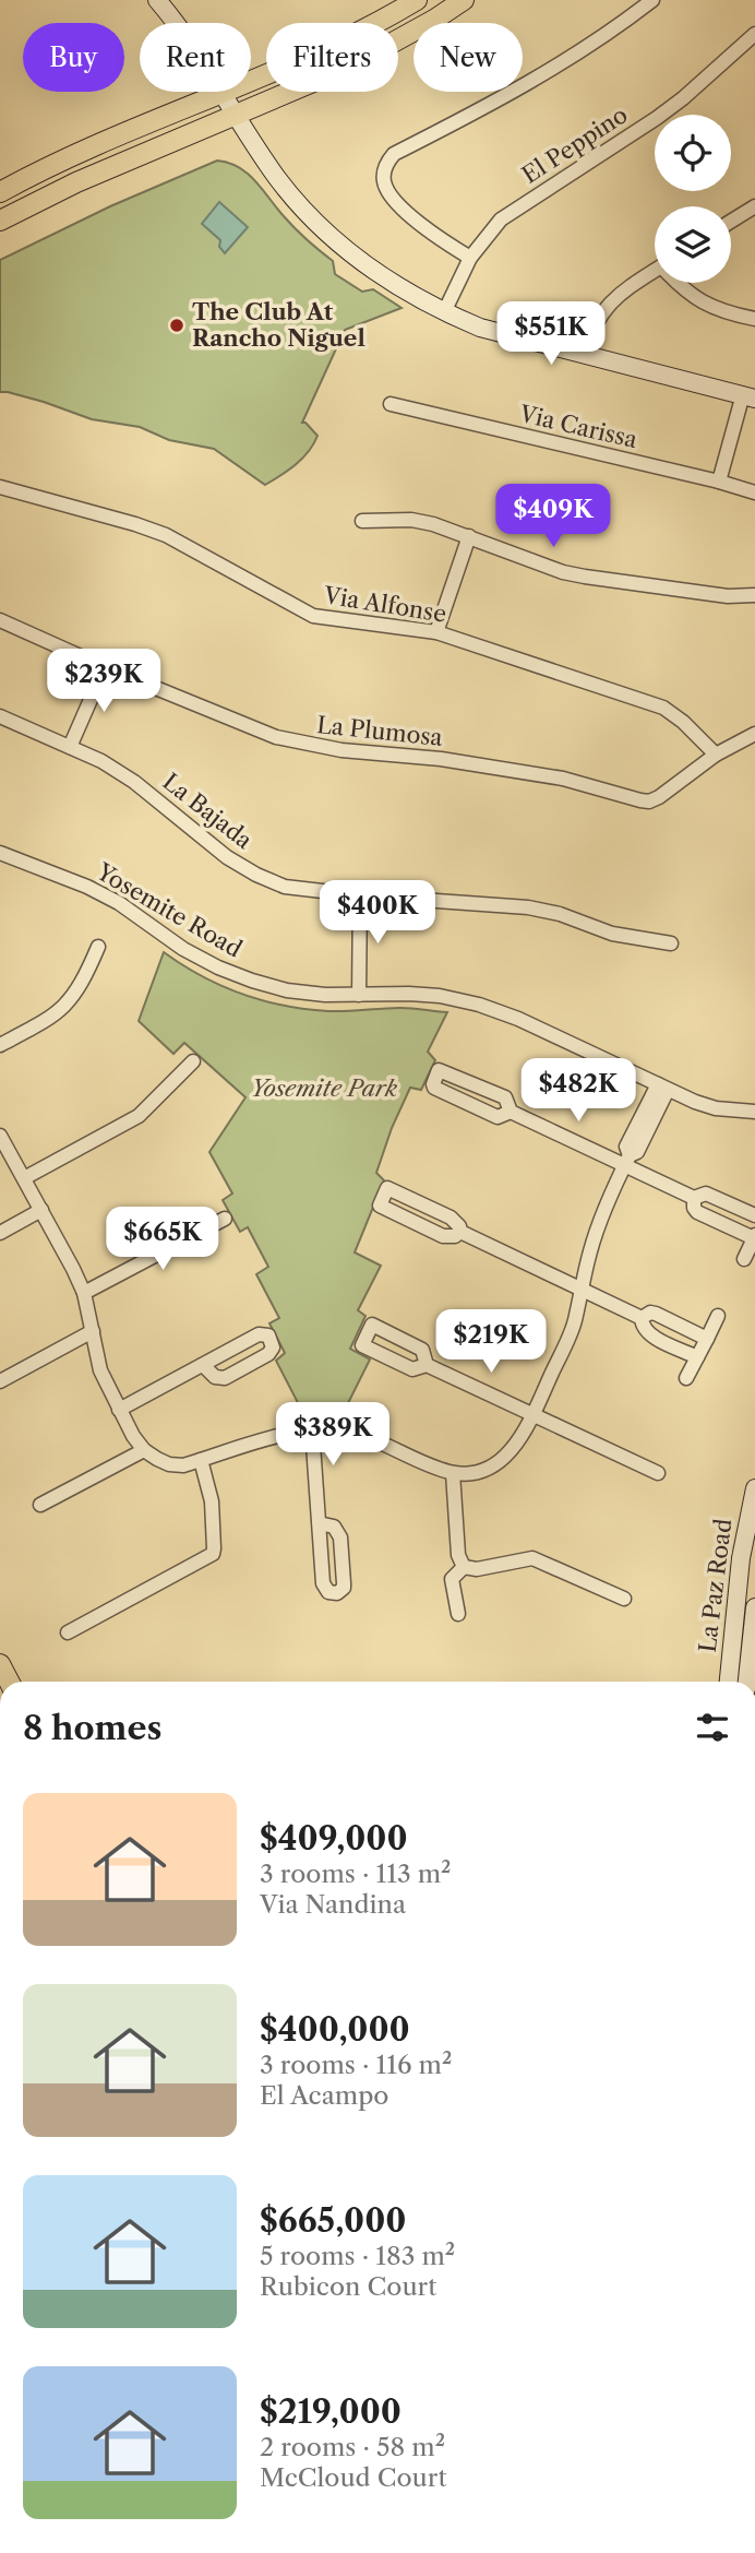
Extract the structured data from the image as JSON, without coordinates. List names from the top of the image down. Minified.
{"streets":{"street":["El Peppino","Via Carissa","Via Alfonse","La Plumosa","La Bajada","Yosemite Road","La Paz Road"]},"crossings":[["Via Alfonse","La Plumosa"]],"parks":["Yosemite Park"],"places":["The Club At Rancho Niguel"],"page":{"chip":["Buy","Rent","Filters","New"],"price":["$551K","$409K","$239K","$400K","$482K","$665K","$219K","$389K"],"heading":"8 homes","list":[{"name":"$409,000","note":"3 rooms · 113 m² · Via Nandina"},{"name":"$400,000","note":"3 rooms · 116 m² · El Acampo"},{"name":"$665,000","note":"5 rooms · 183 m² · Rubicon Court"},{"name":"$219,000","note":"2 rooms · 58 m² · McCloud Court"}]}}
